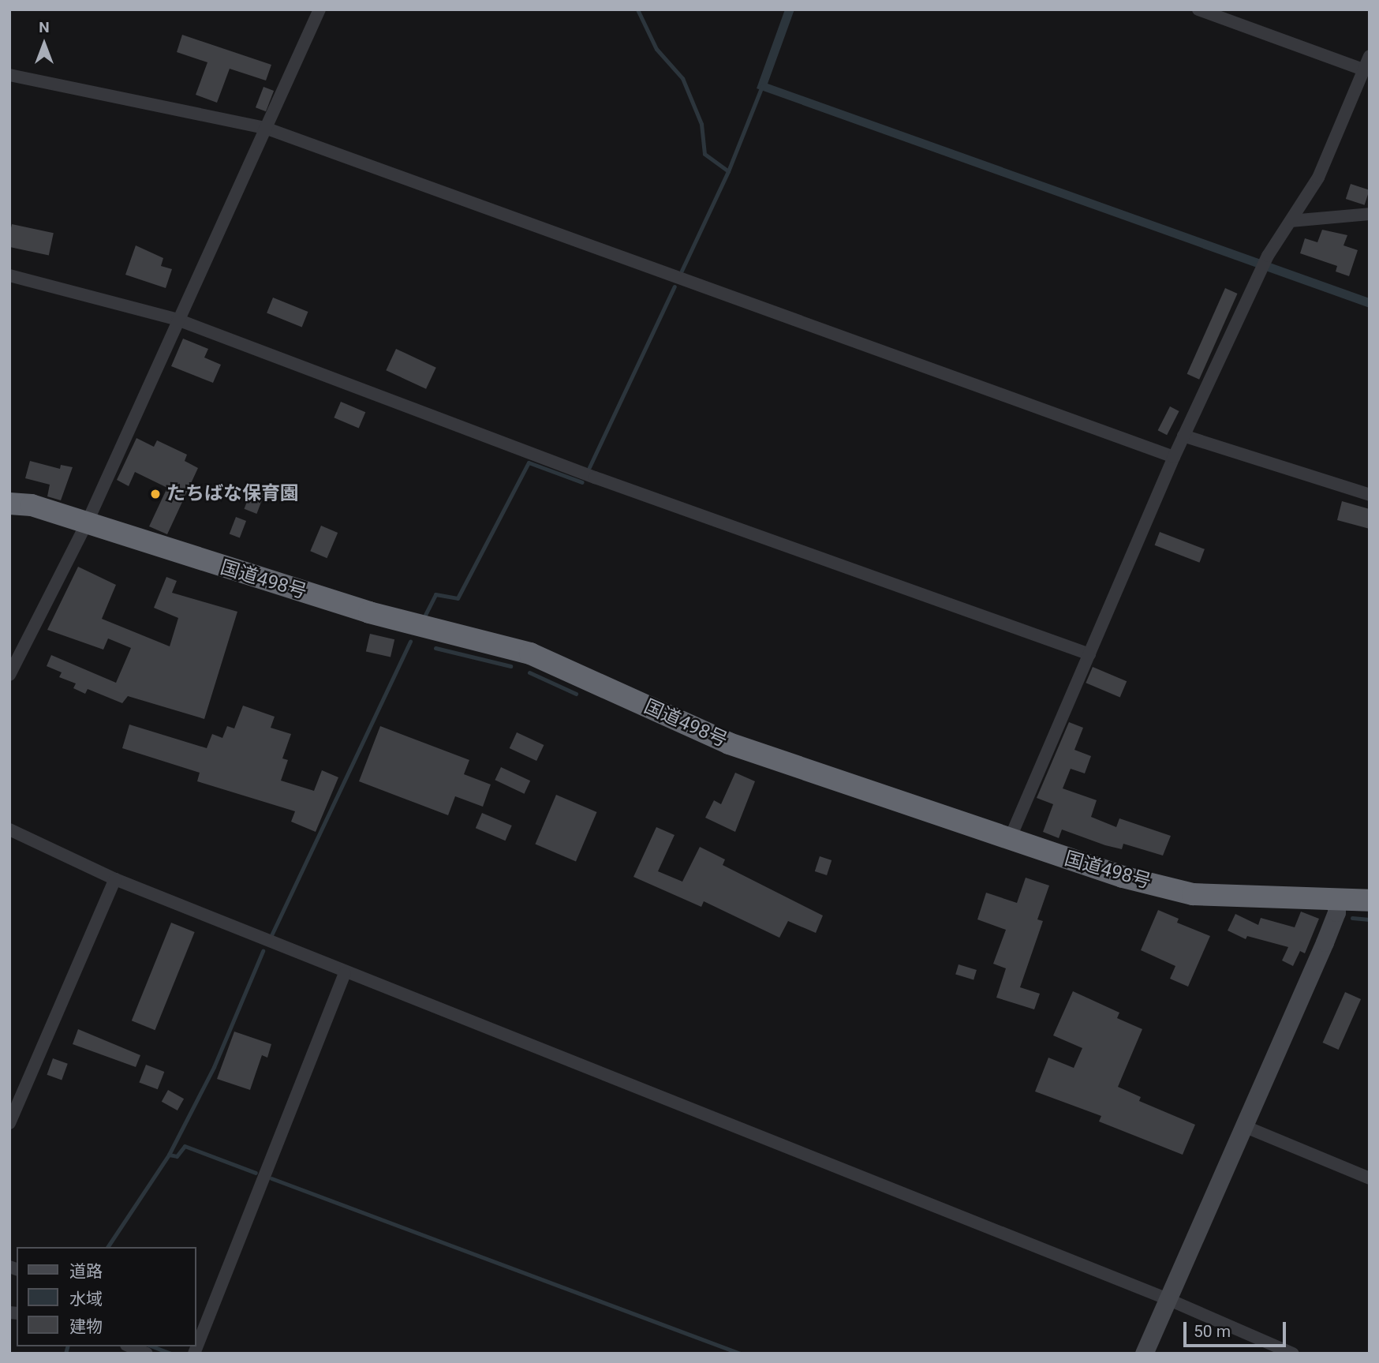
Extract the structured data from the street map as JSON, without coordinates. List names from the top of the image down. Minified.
{"streets":{"highway":["国道498号"]},"places":["たちばな保育園"],"legend":["道路","水域","建物"],"scale_bar":"50 m","north":"top"}
